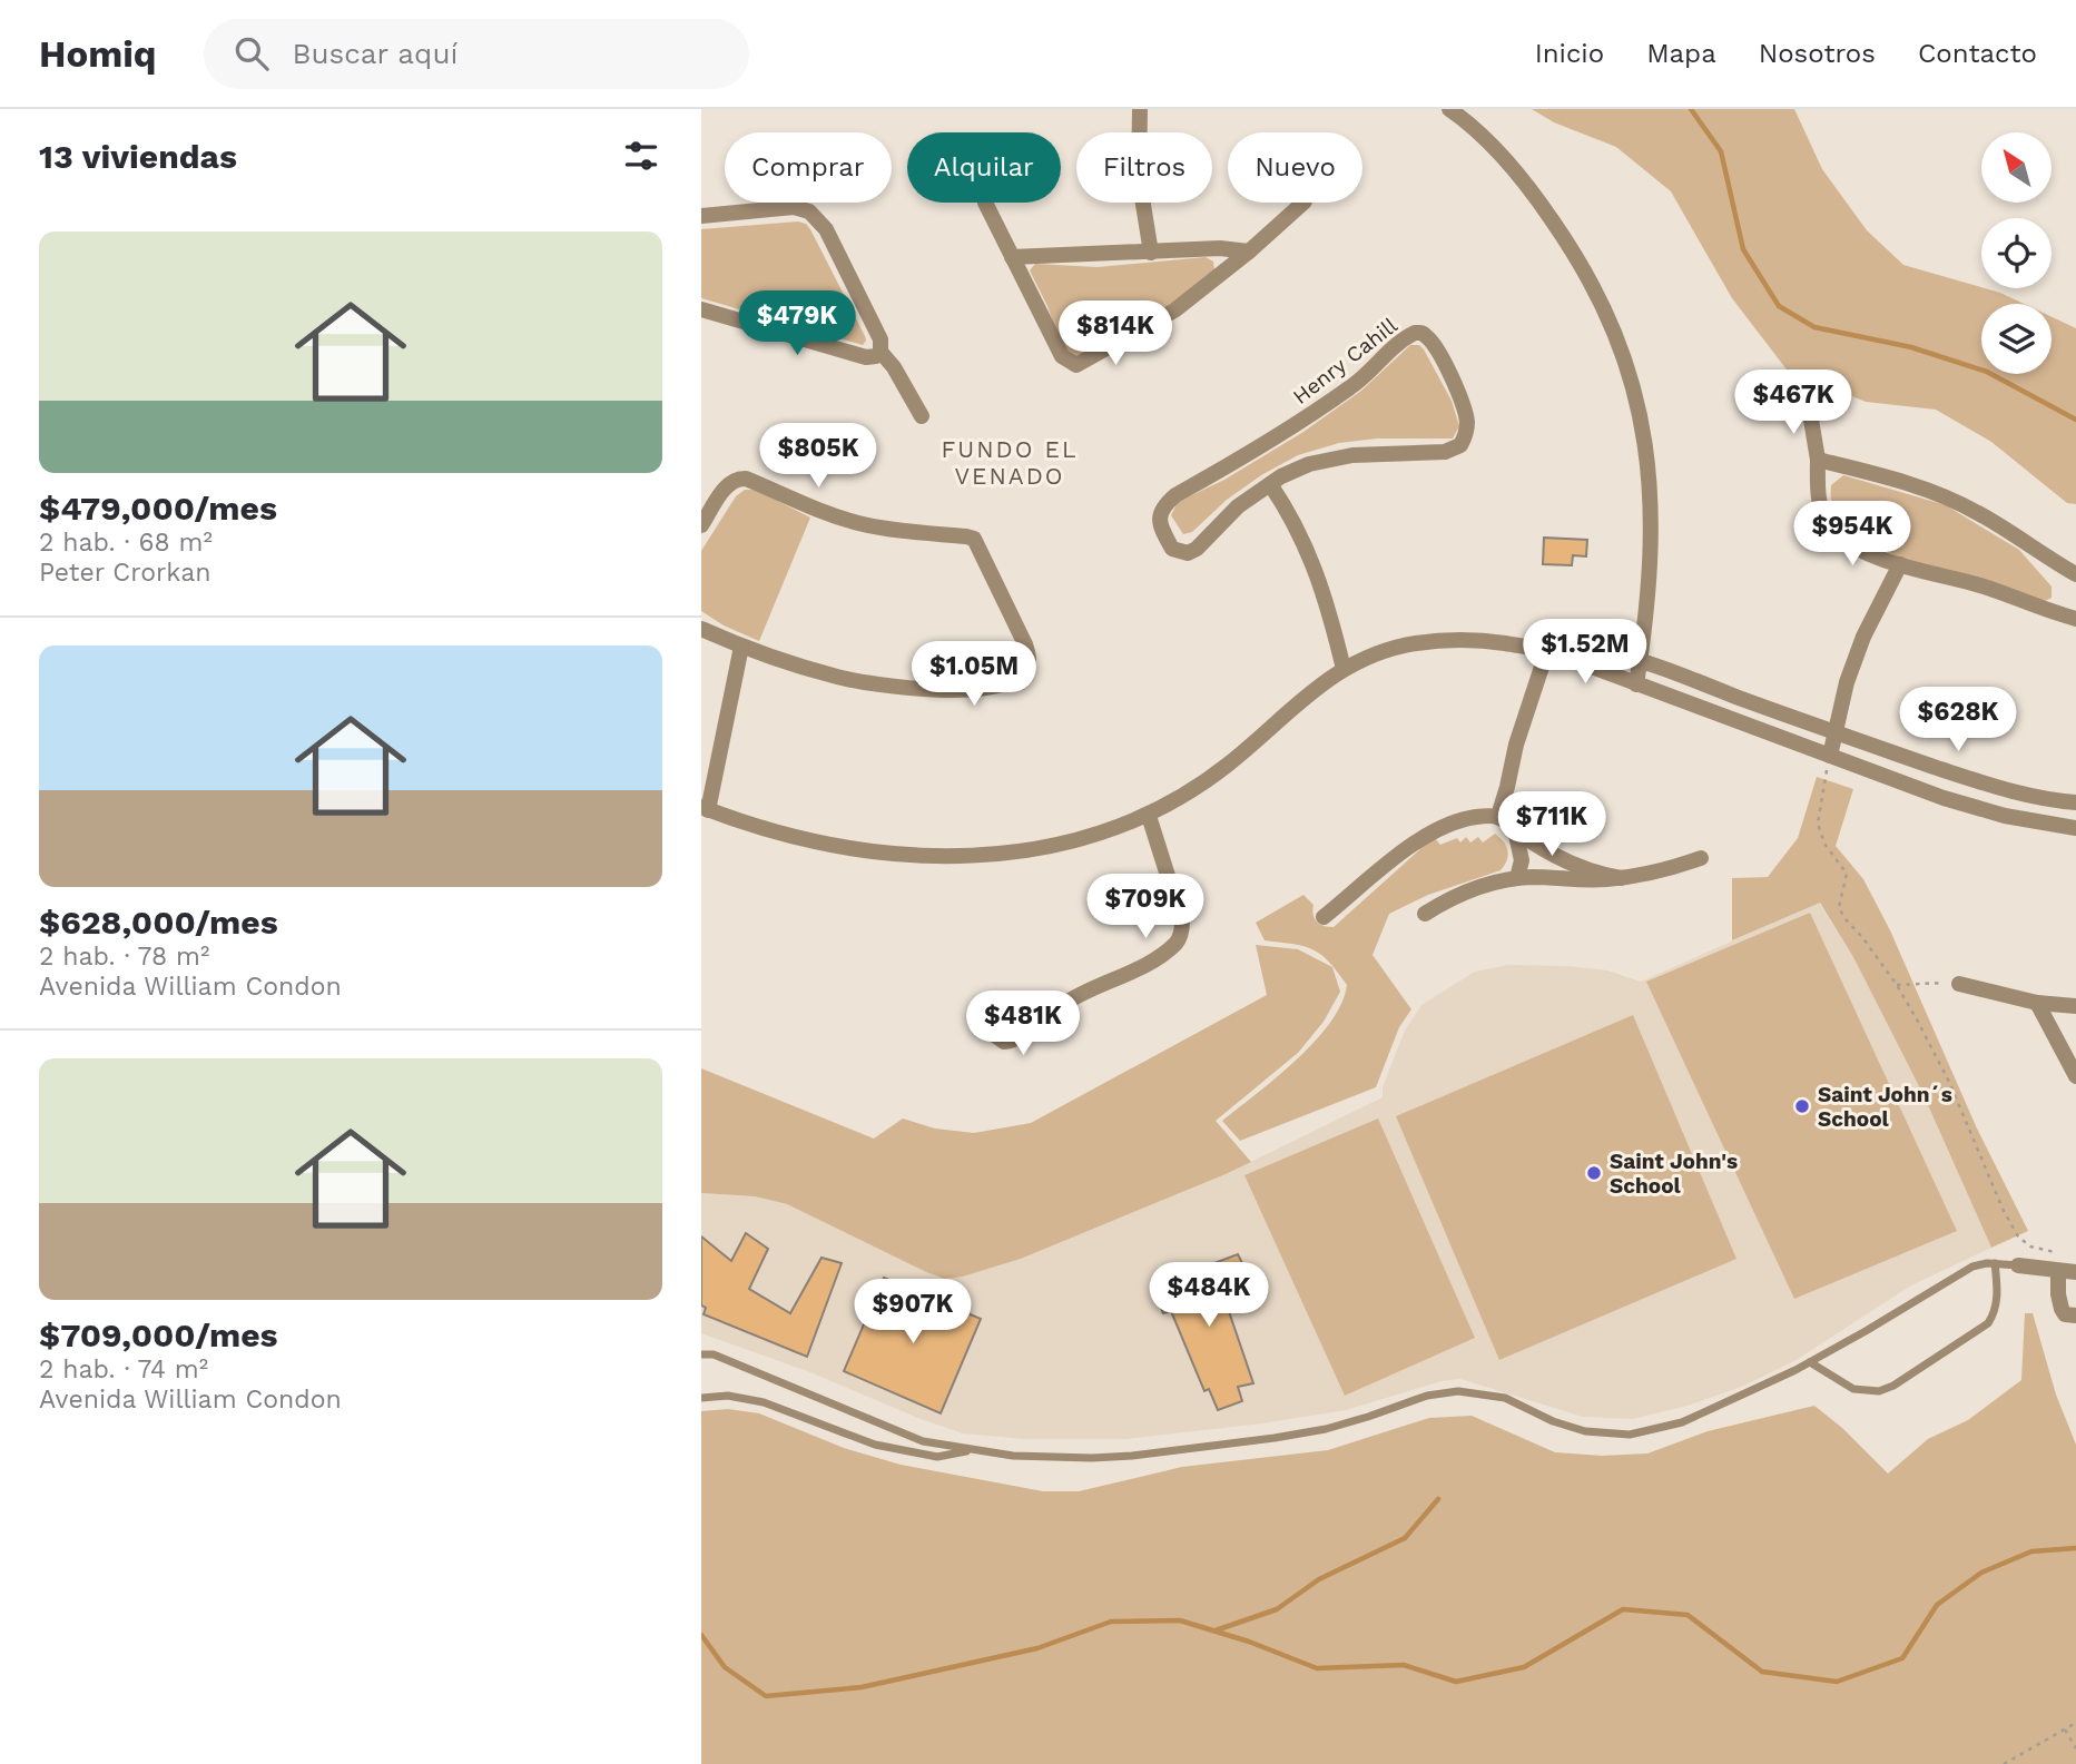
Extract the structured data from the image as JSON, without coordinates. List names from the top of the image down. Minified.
{"streets":{"street":["Henry Cahill"]},"districts":["FUNDO EL VENADO"],"places":["Saint John´s School","Saint John's School"],"north":"top left","page":{"header":"Homiq","search":"Buscar aquí","nav":["Inicio","Mapa","Nosotros","Contacto"],"heading":"13 viviendas","chip":["Comprar","Alquilar","Filtros","Nuevo"],"list":[{"name":"$479,000/mes","note":"2 hab. · 68 m² · Peter Crorkan"},{"name":"$628,000/mes","note":"2 hab. · 78 m² · Avenida William Condon"},{"name":"$709,000/mes","note":"2 hab. · 74 m² · Avenida William Condon"}],"price":["$479K","$814K","$467K","$805K","$954K","$1.52M","$1.05M","$628K","$711K","$709K","$481K","$484K","$907K"]}}
